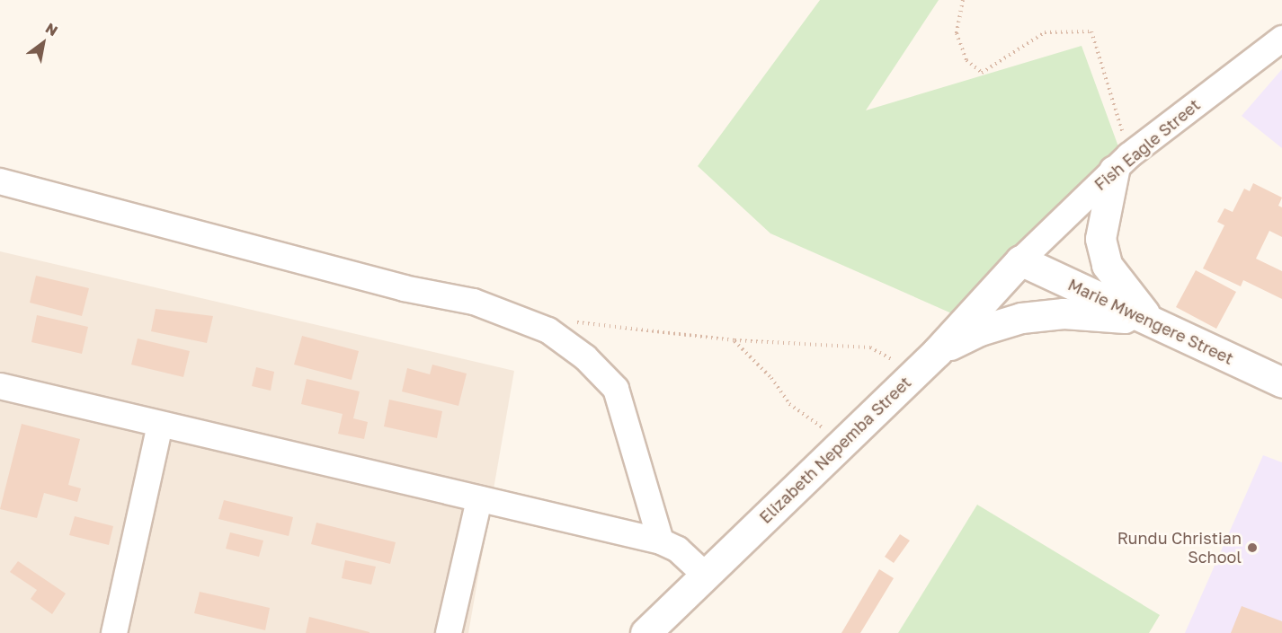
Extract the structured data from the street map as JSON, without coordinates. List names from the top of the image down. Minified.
{"streets":{"street":["Fish Eagle Street","Marie Mwengere Street","Elizabeth Nepemba Street"]},"crossings":[["Fish Eagle Street","Marie Mwengere Street"],["Fish Eagle Street","Elizabeth Nepemba Street"],["Marie Mwengere Street","Elizabeth Nepemba Street"]],"places":["Rundu Christian School"],"north":"top right"}
